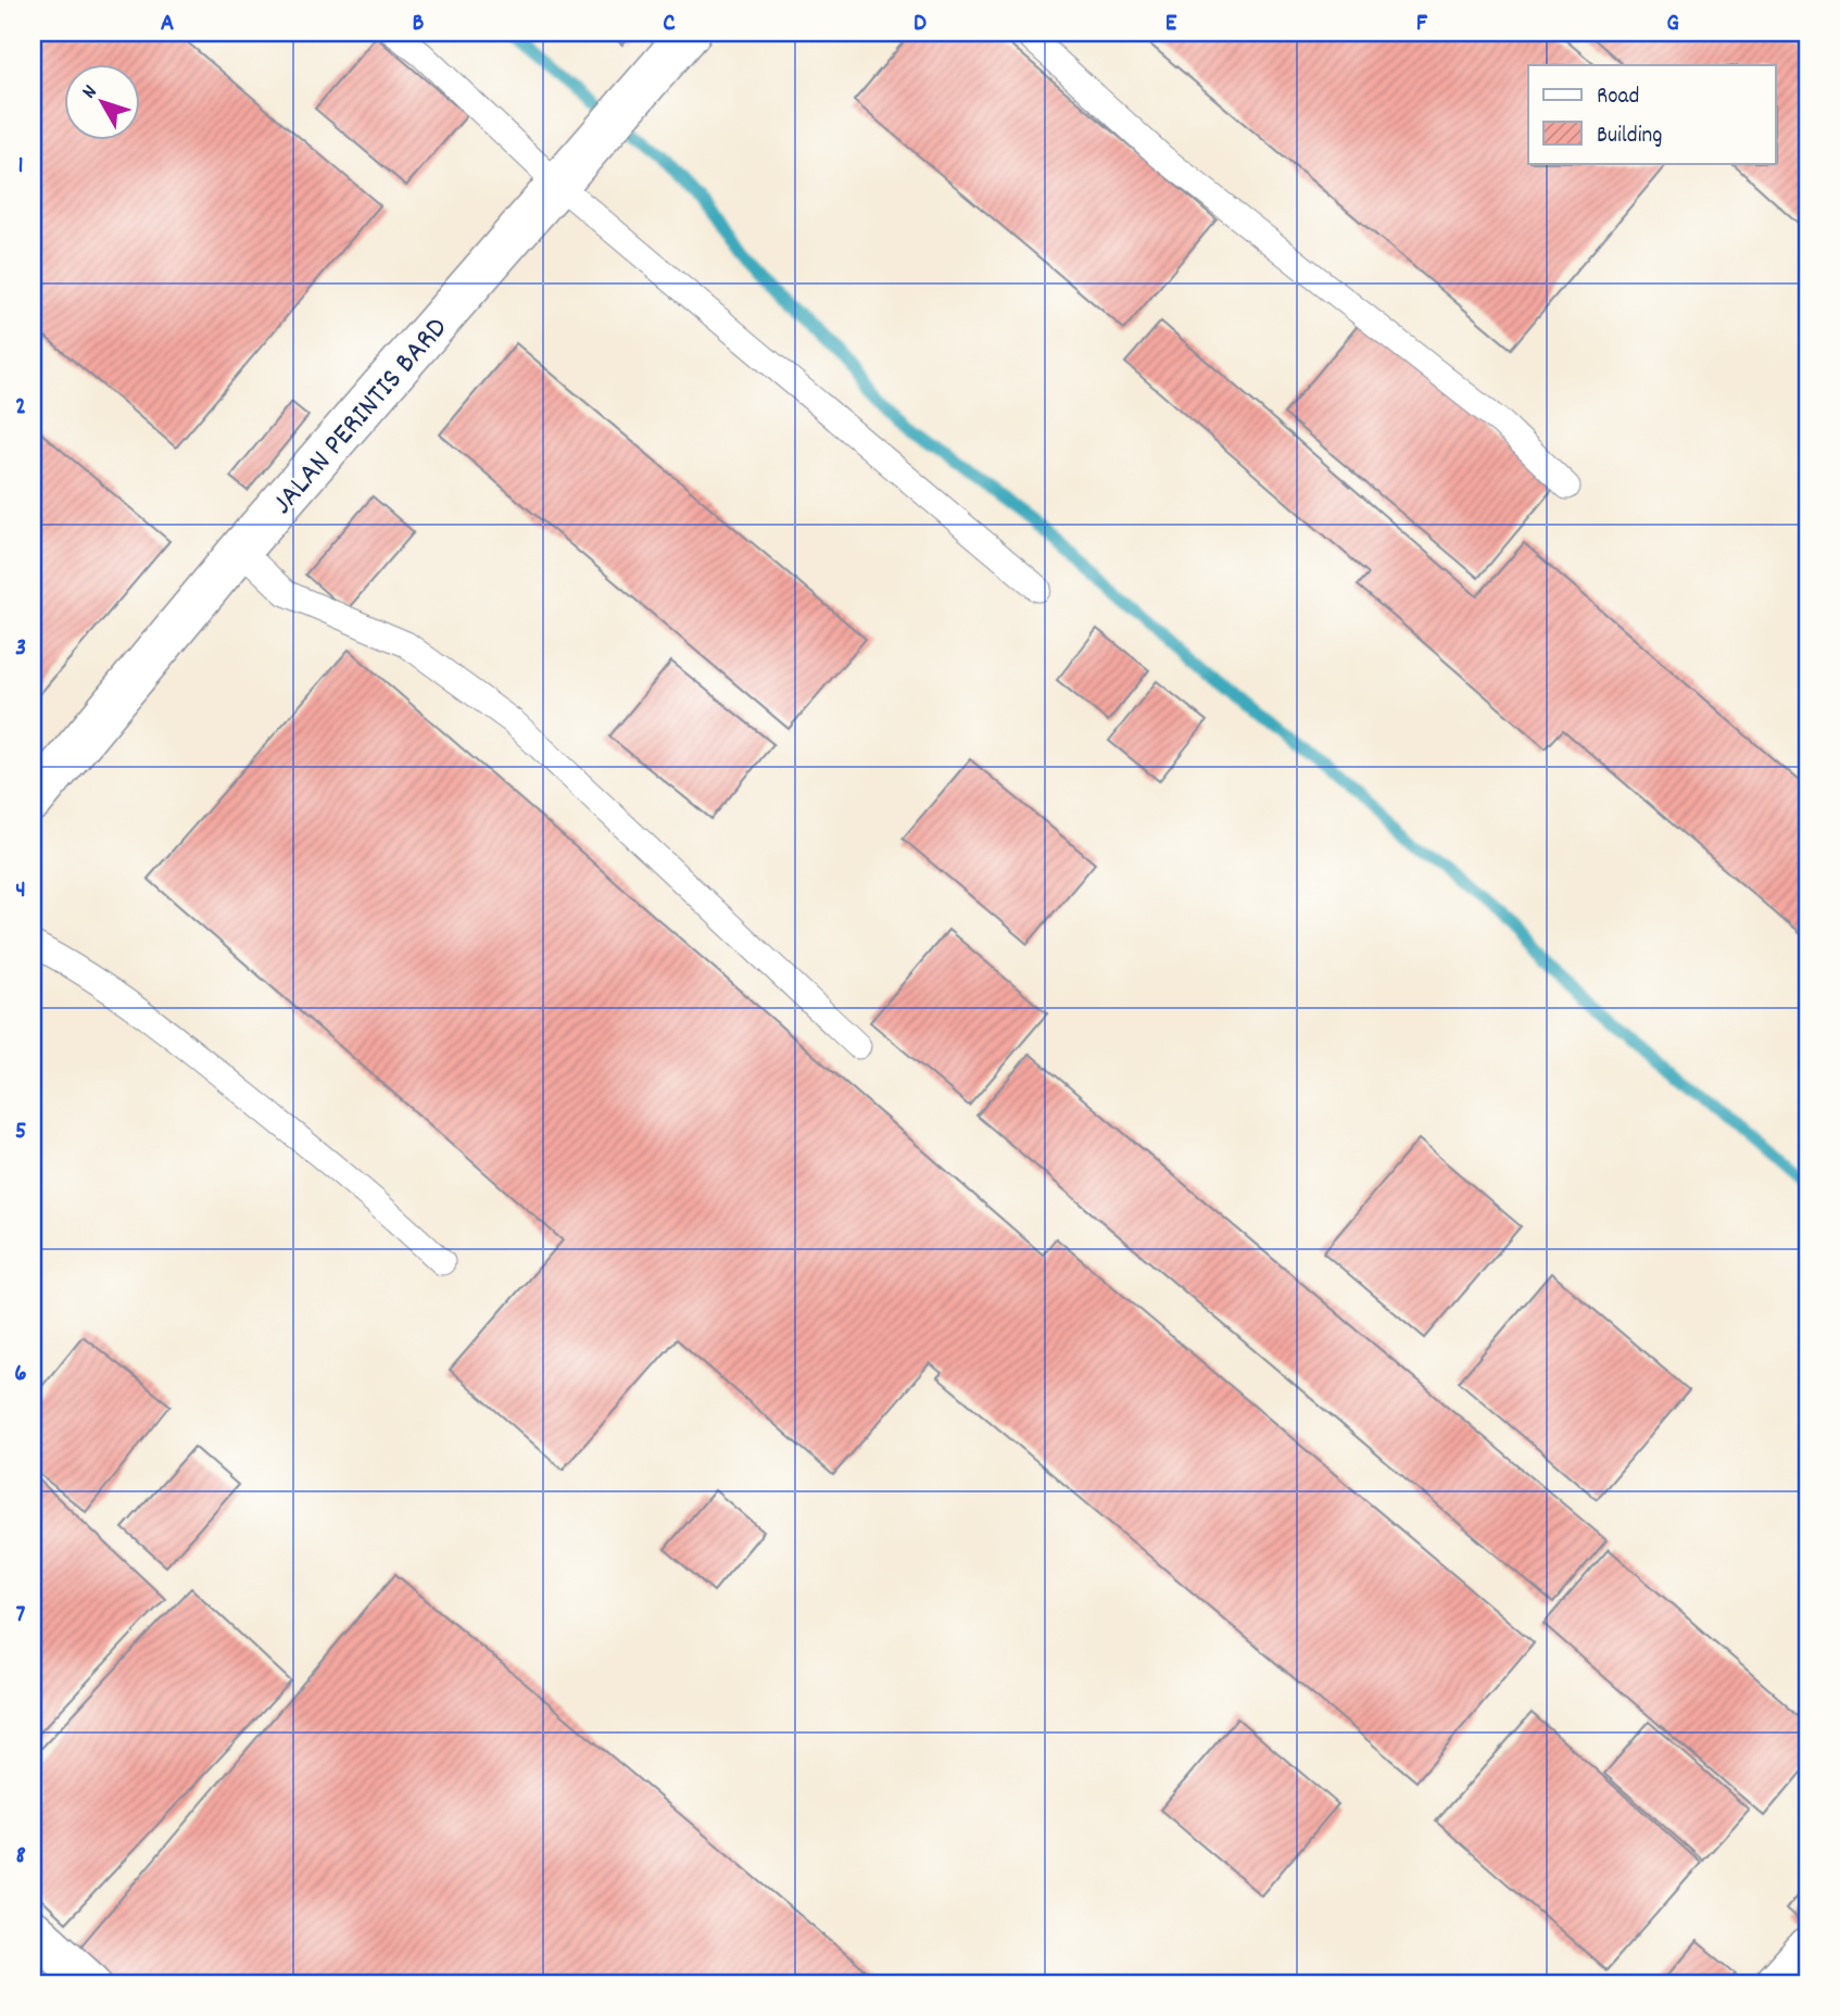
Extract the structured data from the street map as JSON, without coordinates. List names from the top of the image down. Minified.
{"streets":{"street":["JALAN PERINTIS BARD"]},"legend":["Road","Building"],"north":"top left","grid":{"columns":["A","B","C","D","E","F","G"],"rows":["1","2","3","4","5","6","7","8"]}}
